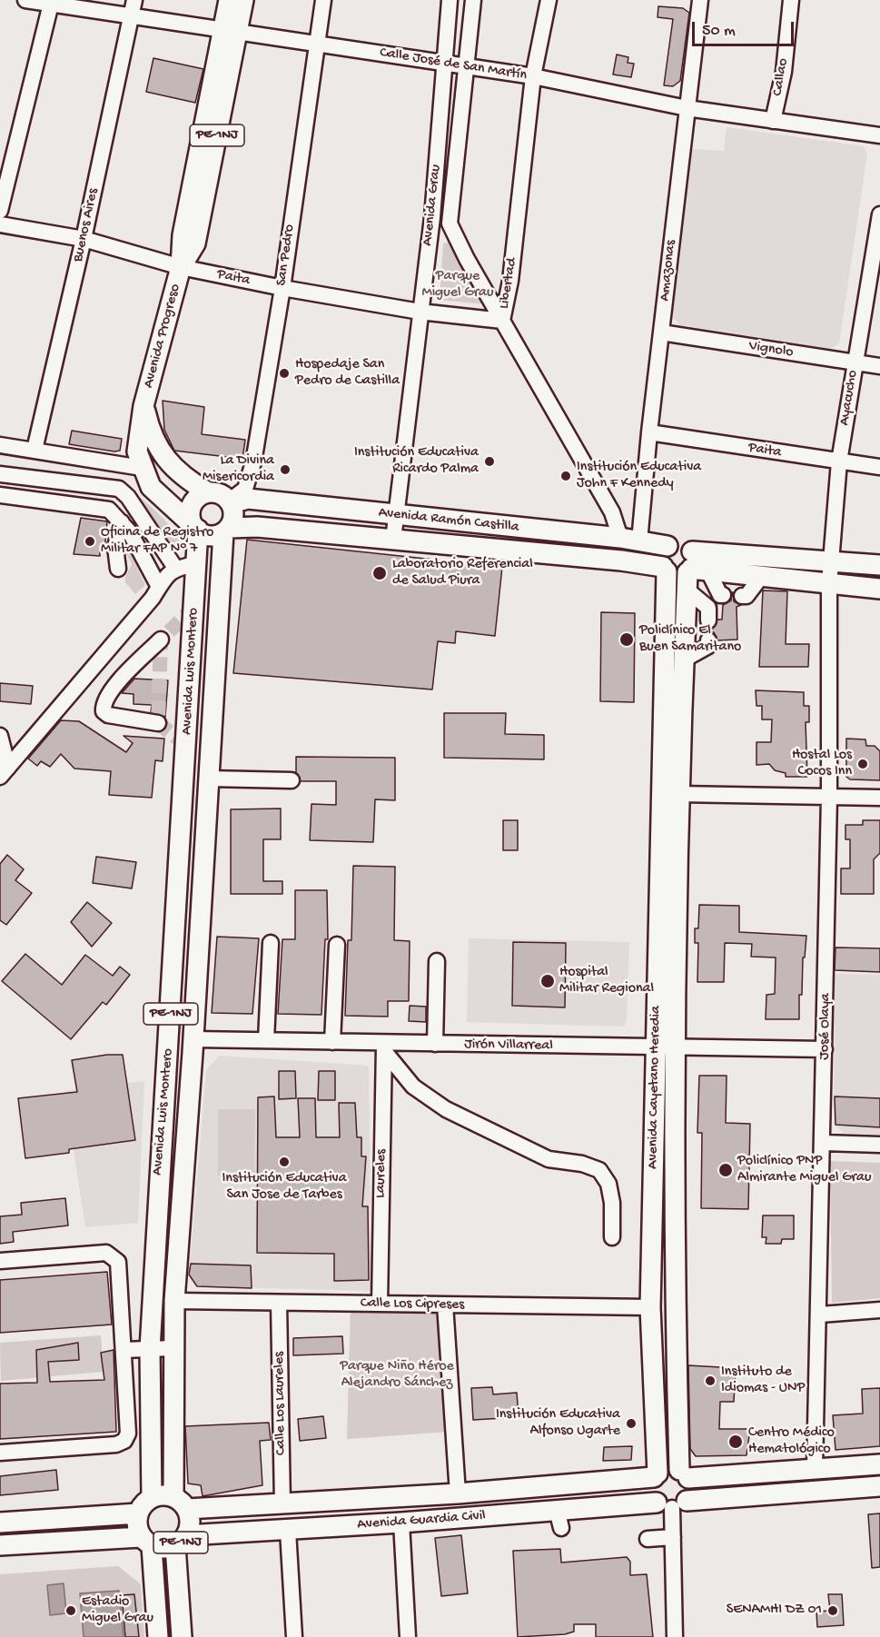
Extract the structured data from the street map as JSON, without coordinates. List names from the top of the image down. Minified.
{"streets":{"main road":["PE-1NJ","Avenida Progreso","Avenida Ramón Castilla","Avenida Luis Montero","Avenida Cayetano Heredia","Avenida Guardia Civil"],"street":["Calle José de San Martín","Callao","Avenida Grau","Buenos Aires","San Pedro","Amazonas","Paita","Libertad","Vignolo","Ayacucho","José Olaya","Jirón Villarreal","Laureles","Calle Los Cipreses","Calle Los Laureles"]},"crossings":[["Calle José de San Martín","Callao"],["Calle José de San Martín","Avenida Grau"],["Calle José de San Martín","Buenos Aires"],["Calle José de San Martín","San Pedro"],["Calle José de San Martín","Amazonas"],["Calle José de San Martín","Libertad"],["Calle José de San Martín","Avenida Progreso"],["PE-1NJ","San Pedro"],["PE-1NJ","Avenida Progreso"],["PE-1NJ","Avenida Ramón Castilla"],["PE-1NJ","Avenida Luis Montero"],["PE-1NJ","Avenida Guardia Civil"],["Avenida Grau","Paita"],["Avenida Grau","Libertad"],["Avenida Grau","Avenida Ramón Castilla"],["Buenos Aires","Paita"],["San Pedro","Paita"],["San Pedro","Avenida Progreso"],["San Pedro","Avenida Ramón Castilla"],["San Pedro","Avenida Luis Montero"],["Amazonas","Paita"],["Amazonas","Libertad"],["Amazonas","Vignolo"],["Amazonas","Avenida Ramón Castilla"],["Paita","Libertad"],["Paita","Avenida Progreso"],["Paita","Ayacucho"],["Libertad","Avenida Ramón Castilla"],["Avenida Progreso","Avenida Ramón Castilla"],["Avenida Progreso","Avenida Luis Montero"],["Vignolo","Ayacucho"],["Ayacucho","José Olaya"],["Avenida Ramón Castilla","Avenida Luis Montero"],["Avenida Ramón Castilla","Avenida Cayetano Heredia"],["Avenida Luis Montero","Jirón Villarreal"],["Avenida Luis Montero","Calle Los Cipreses"],["Avenida Luis Montero","Avenida Guardia Civil"],["José Olaya","Jirón Villarreal"],["Jirón Villarreal","Avenida Cayetano Heredia"],["Jirón Villarreal","Laureles"],["Avenida Cayetano Heredia","Calle Los Cipreses"],["Avenida Cayetano Heredia","Avenida Guardia Civil"],["Laureles","Calle Los Cipreses"],["Calle Los Cipreses","Calle Los Laureles"],["Calle Los Laureles","Avenida Guardia Civil"]],"parks":["Parque Miguel Grau","Parque Niño Héroe Alejandro Sánchez"],"places":["Hospedaje San Pedro de Castilla","Institución Educativa Ricardo Palma","La Divina Misericordia","Institución Educativa John F Kennedy","Oficina de Registro Militar FAP N° 7","Laboratorio Referencial de Salud Piura","Policlínico El Buen Samaritano","Hostal Los Cocos Inn","Hospital Militar Regional","Institución Educativa San Jose de Tarbes","Policlínico PNP Almirante Miguel Grau","Instituto de Idiomas - UNP","Institución Educativa Alfonso Ugarte","Centro Médico Hematológico","Estadio Miguel Grau","SENAMHI DZ 01"],"scale_bar":"50 m"}
